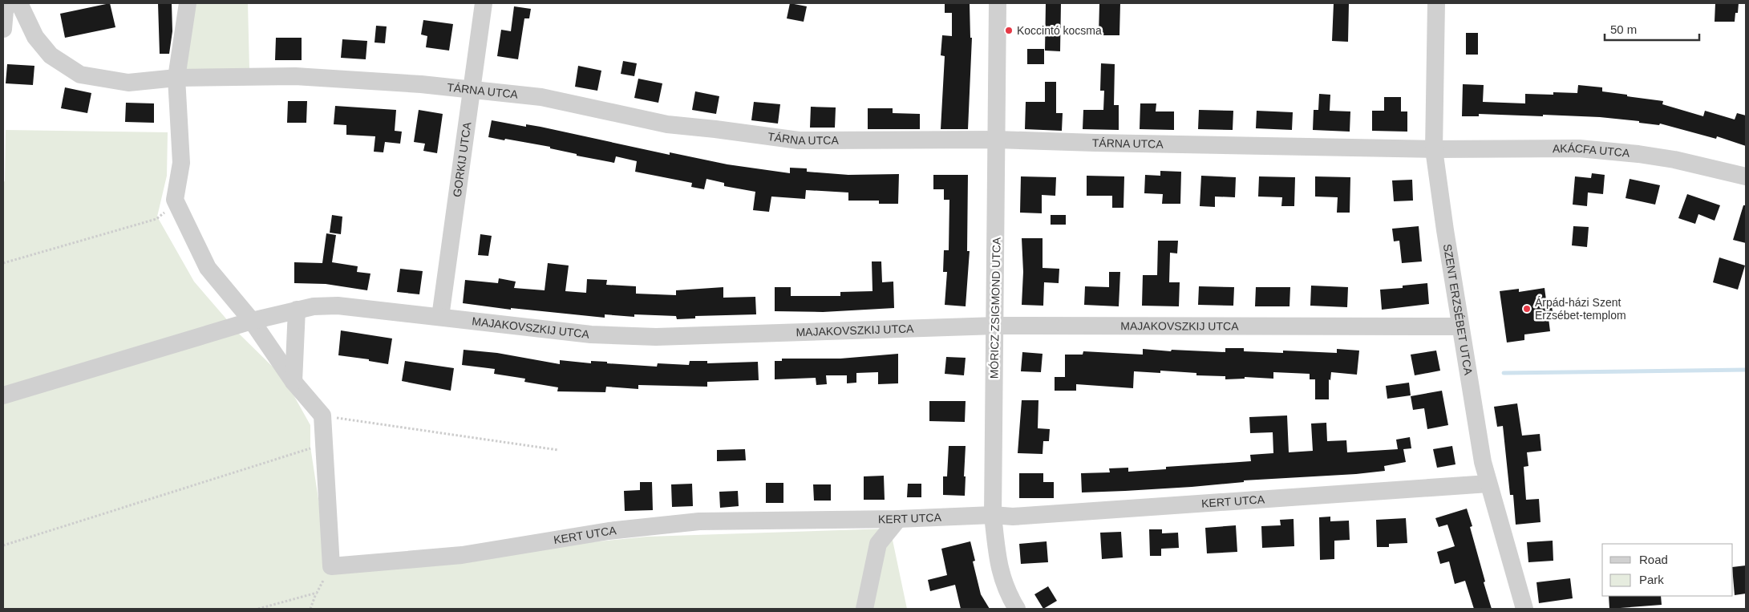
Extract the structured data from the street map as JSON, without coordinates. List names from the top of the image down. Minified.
{"streets":{"street":["TÁRNA UTCA","AKÁCFA UTCA","GORKIJ UTCA","MÓRICZ ZSIGMOND UTCA","SZENT ERZSÉBET UTCA","MAJAKOVSZKIJ UTCA","KERT UTCA"]},"crossings":[["TÁRNA UTCA","AKÁCFA UTCA"],["TÁRNA UTCA","GORKIJ UTCA"],["TÁRNA UTCA","MÓRICZ ZSIGMOND UTCA"],["TÁRNA UTCA","SZENT ERZSÉBET UTCA"],["AKÁCFA UTCA","SZENT ERZSÉBET UTCA"],["GORKIJ UTCA","MAJAKOVSZKIJ UTCA"],["MÓRICZ ZSIGMOND UTCA","MAJAKOVSZKIJ UTCA"],["MÓRICZ ZSIGMOND UTCA","KERT UTCA"],["SZENT ERZSÉBET UTCA","MAJAKOVSZKIJ UTCA"],["SZENT ERZSÉBET UTCA","KERT UTCA"]],"places":["Koccintó kocsma","Árpád-házi Szent Erzsébet-templom"],"legend":["Road","Park"],"scale_bar":"50 m"}
